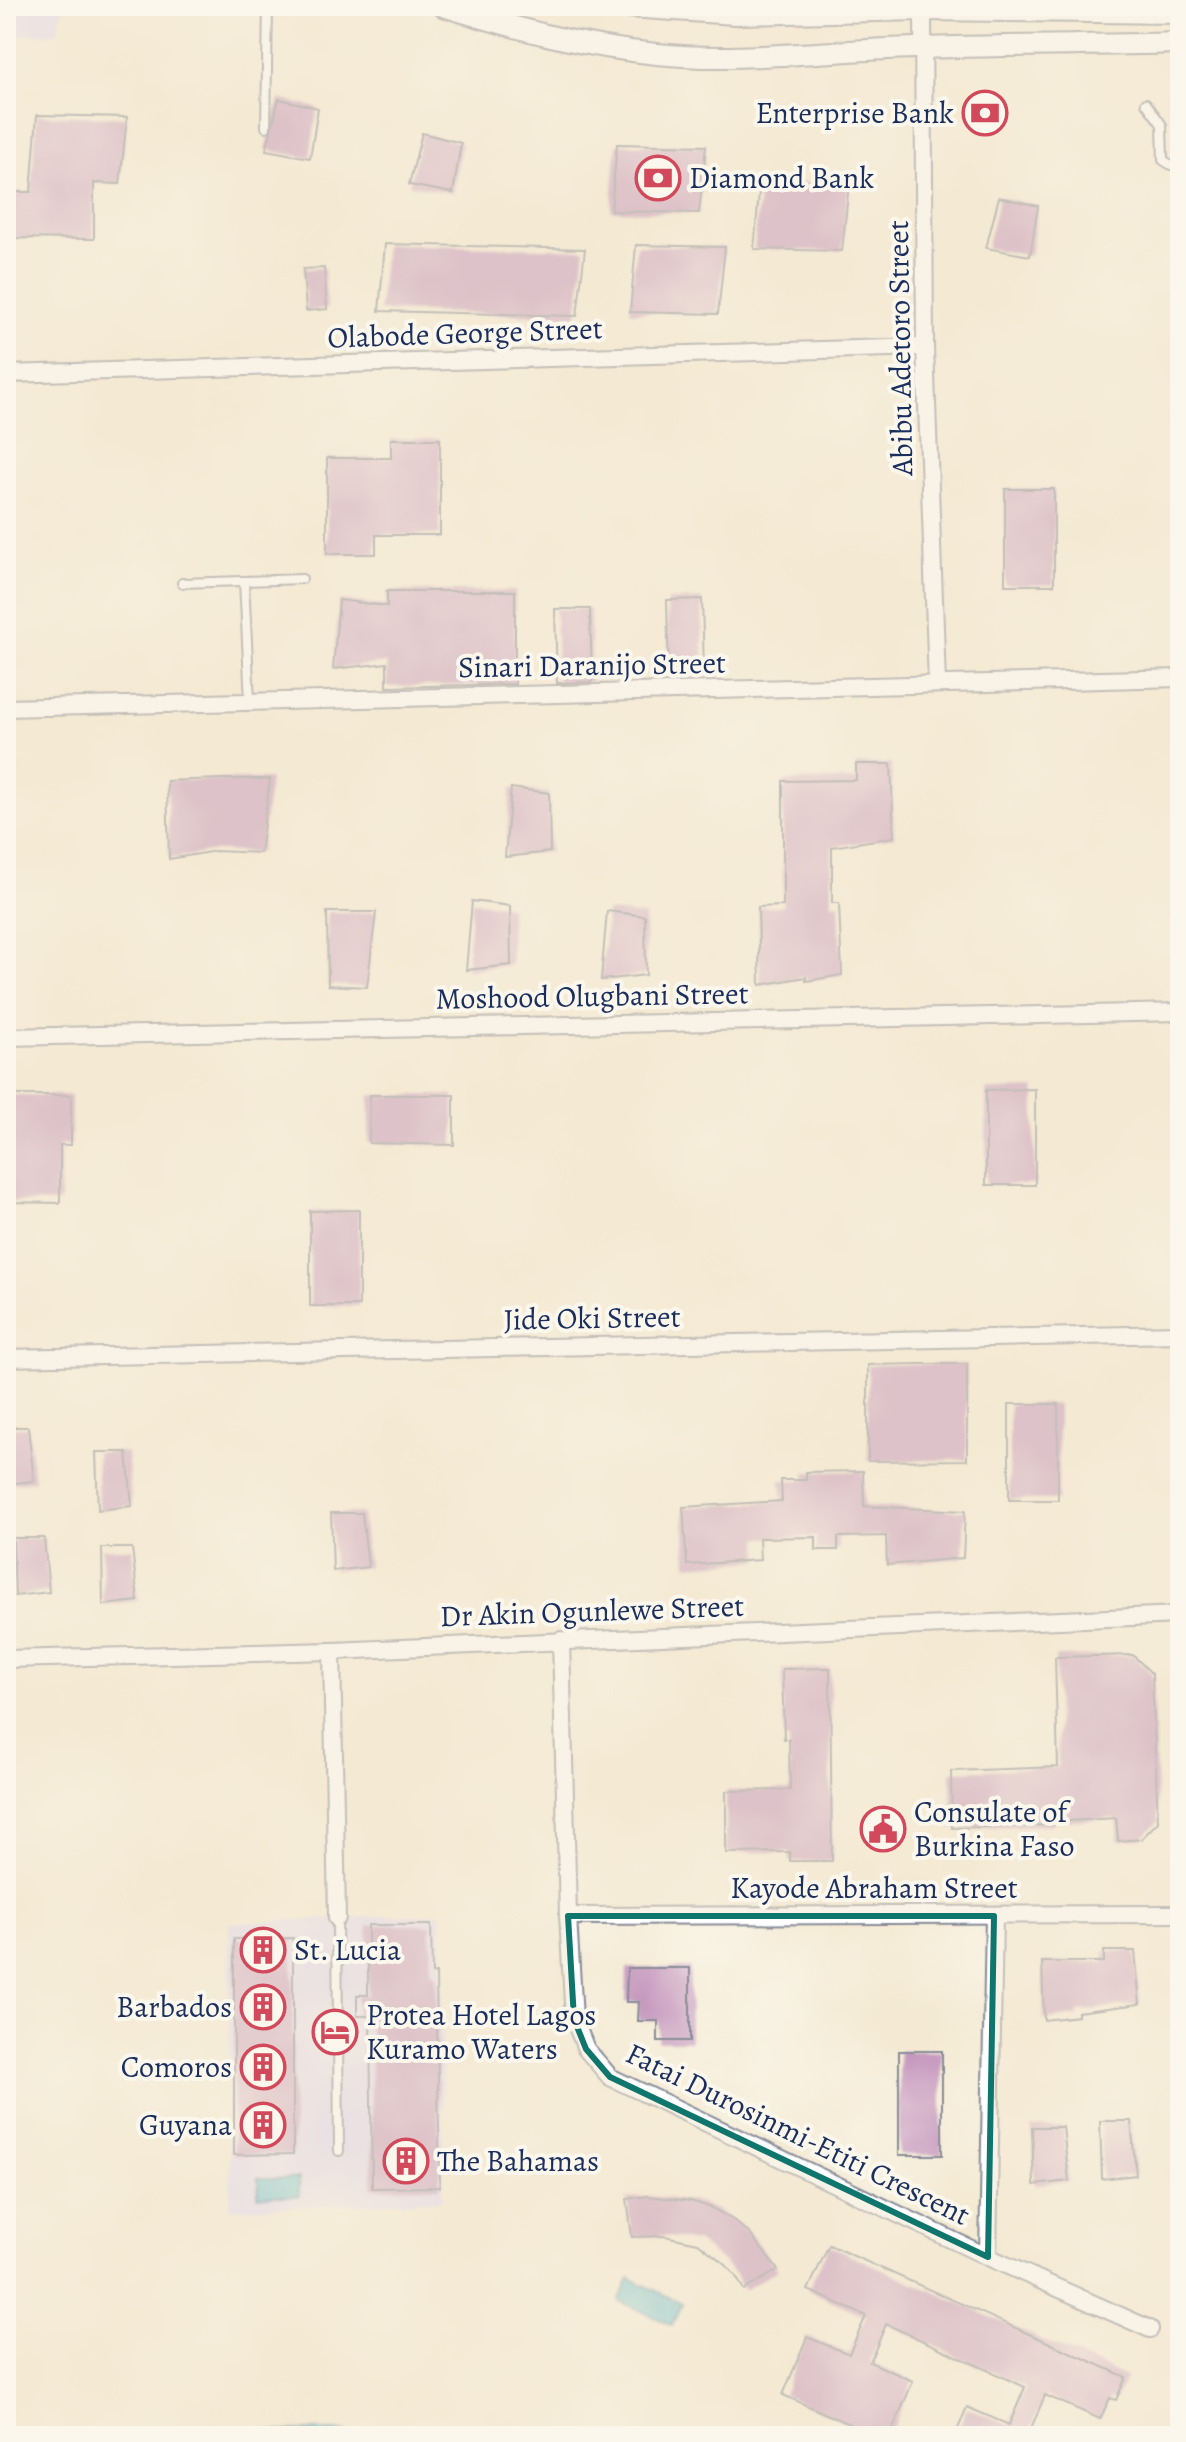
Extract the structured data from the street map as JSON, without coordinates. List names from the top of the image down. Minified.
{"streets":{"street":["Olabode George Street","Abibu Adetoro Street","Sinari Daranijo Street","Moshood Olugbani Street","Jide Oki Street","Dr Akin Ogunlewe Street","Kayode Abraham Street","Fatai Durosinmi-Etiti Crescent"]},"crossings":[["Olabode George Street","Abibu Adetoro Street"],["Abibu Adetoro Street","Sinari Daranijo Street"],["Dr Akin Ogunlewe Street","Fatai Durosinmi-Etiti Crescent"],["Kayode Abraham Street","Fatai Durosinmi-Etiti Crescent"]],"places":{"bank":["Enterprise Bank","Diamond Bank"],"public building":["Consulate of Burkina Faso"],"building":["St. Lucia","Barbados","Comoros","Guyana","The Bahamas"],"hotel":["Protea Hotel Lagos Kuramo Waters"]}}
